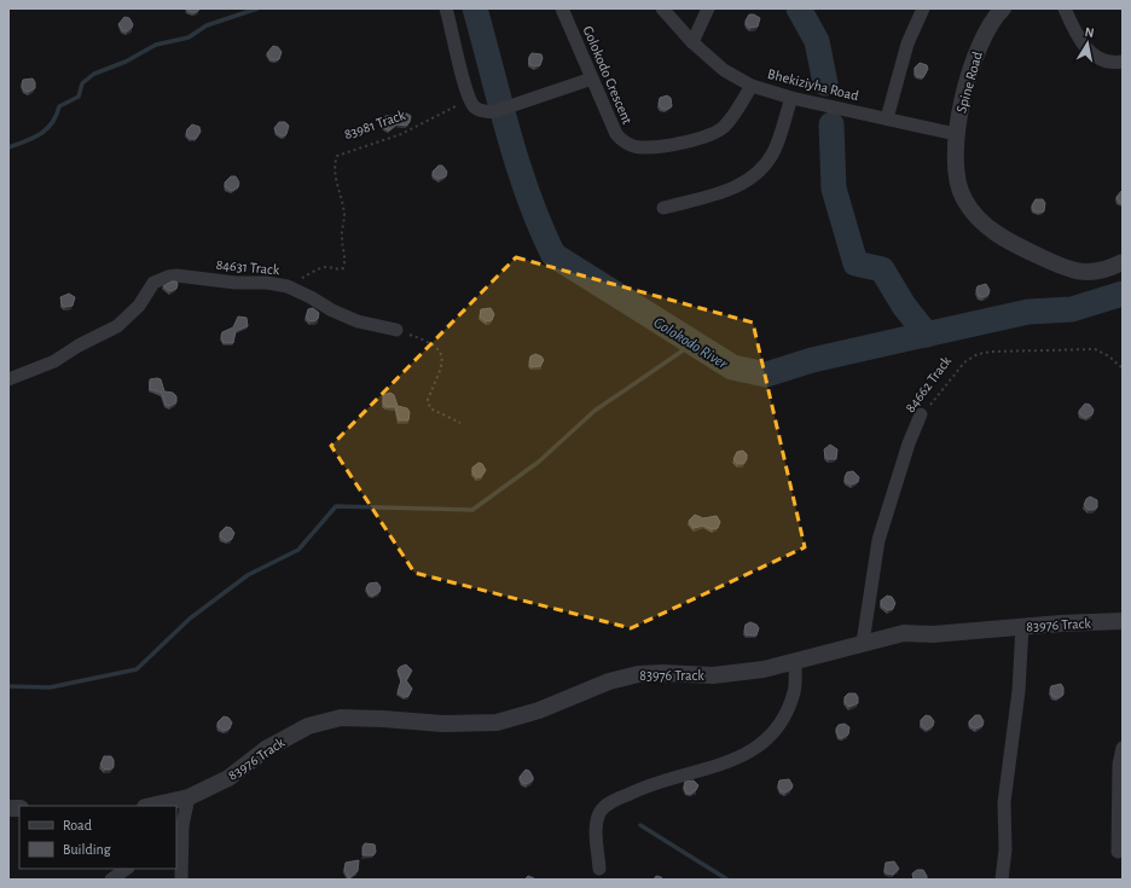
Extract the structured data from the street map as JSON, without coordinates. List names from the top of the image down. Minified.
{"streets":{"street":["Golokodo Crescent","Spine Road","Bhekiziyha Road","84631 Track","84662 Track","83976 Track"],"path":["83981 Track"]},"crossings":[["Golokodo Crescent","Bhekiziyha Road"],["Spine Road","Bhekiziyha Road"],["83981 Track","84631 Track"],["84662 Track","83976 Track"]],"water":["Golokodo River"],"legend":["Road","Building"],"north":"top"}
